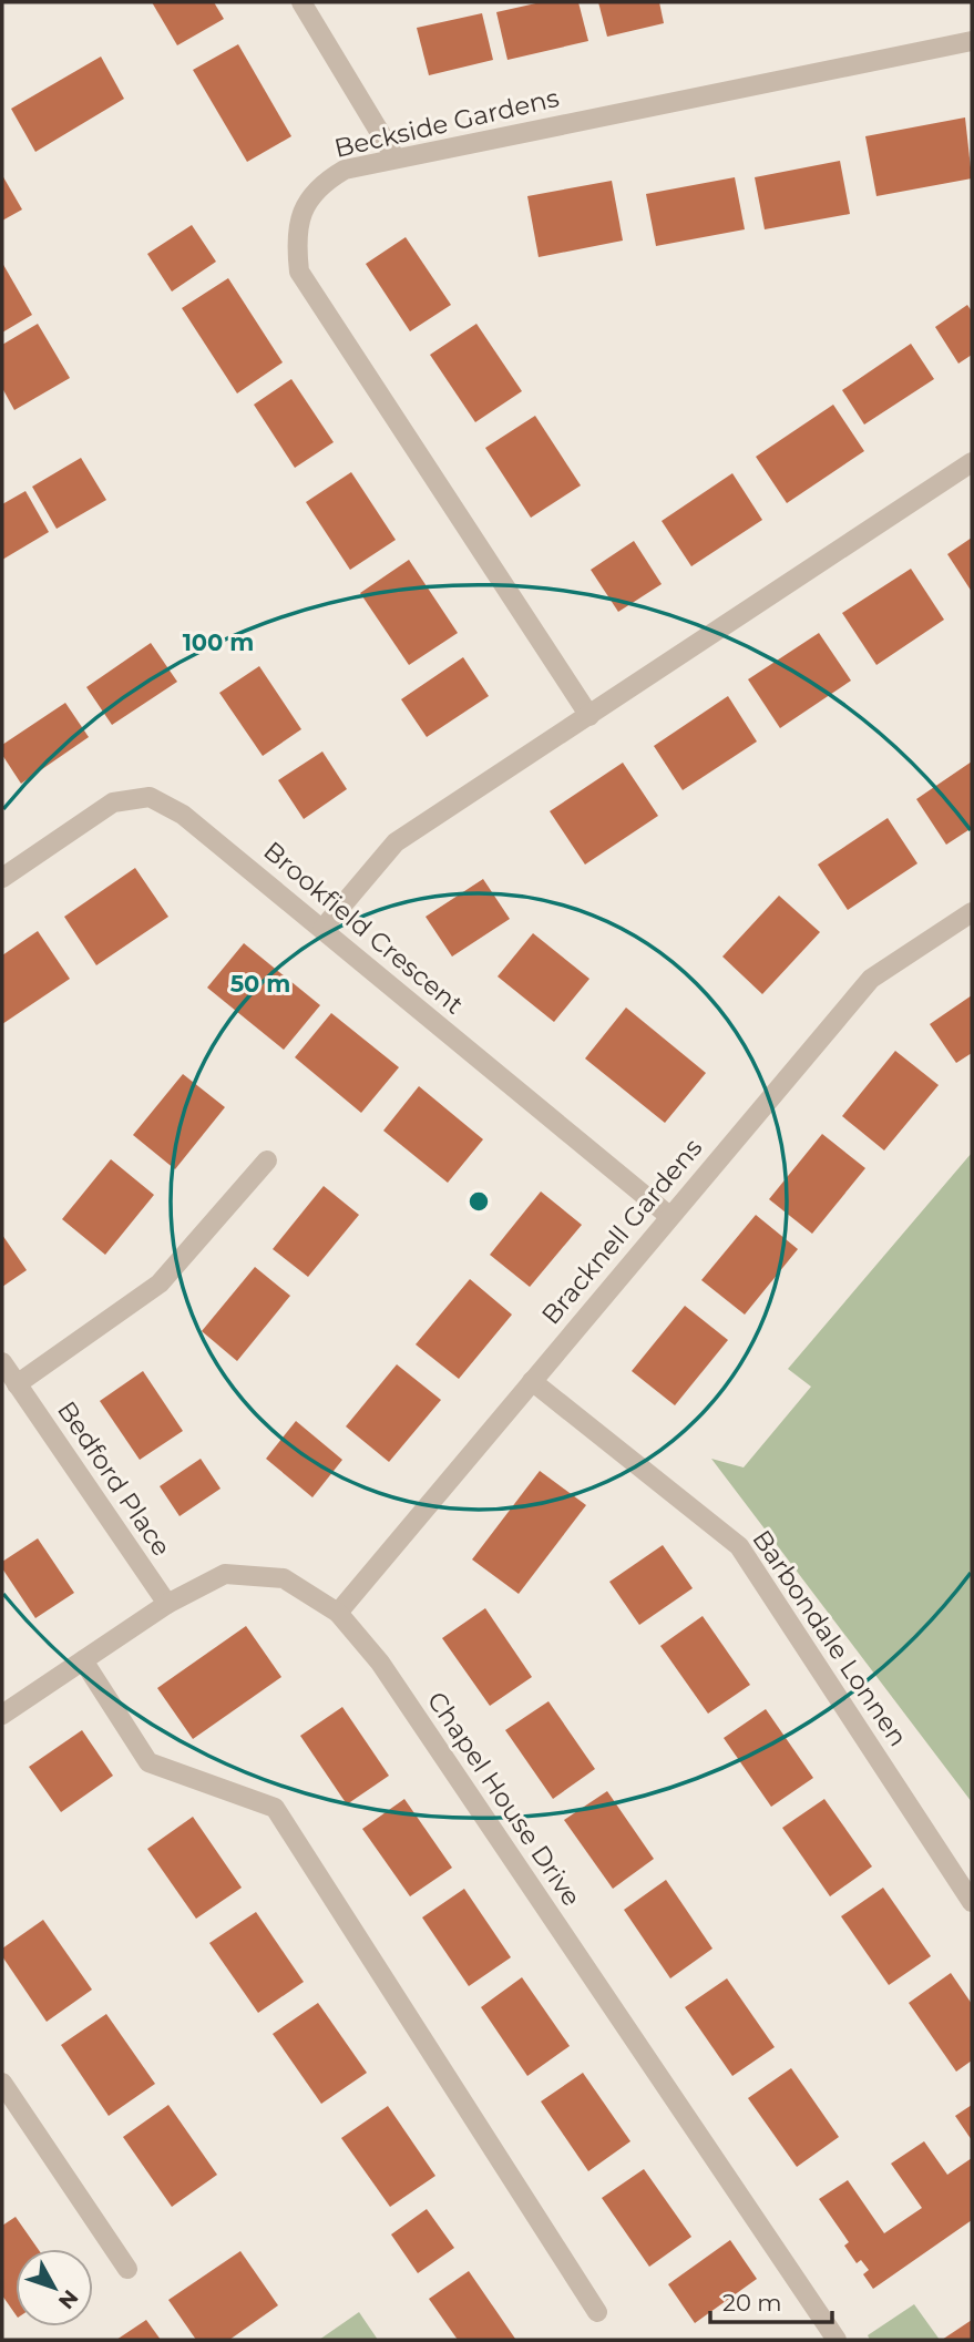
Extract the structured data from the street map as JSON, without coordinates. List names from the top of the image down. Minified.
{"streets":{"street":["Beckside Gardens","Brookfield Crescent","Bracknell Gardens","Bedford Place","Barbondale Lonnen","Chapel House Drive"]},"crossings":[["Brookfield Crescent","Bracknell Gardens"],["Bracknell Gardens","Barbondale Lonnen"],["Bracknell Gardens","Chapel House Drive"],["Bedford Place","Chapel House Drive"]],"scale_bar":"20 m","north":"bottom right","rings":["100 m","50 m"]}
